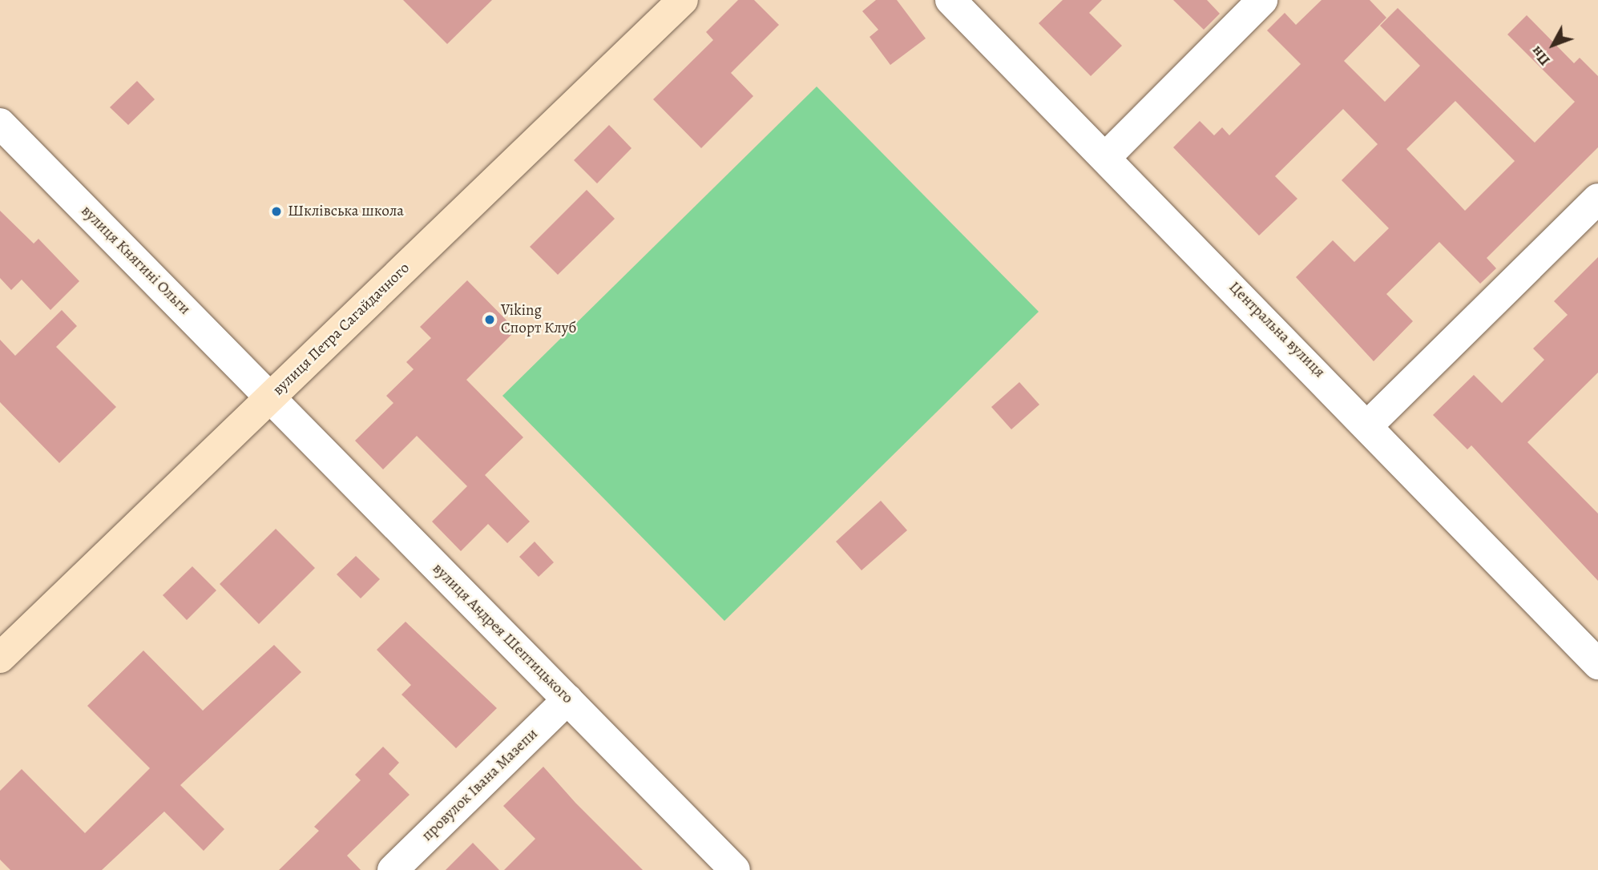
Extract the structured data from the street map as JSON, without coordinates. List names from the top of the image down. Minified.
{"streets":{"street":["вулиця Княгині Ольги","вулиця Петра Сагайдачного","Центральна вулиця","вулиця Андрея Шептицького","провулок Івана Мазепи"]},"crossings":[["вулиця Княгині Ольги","вулиця Петра Сагайдачного"],["вулиця Княгині Ольги","вулиця Андрея Шептицького"],["вулиця Петра Сагайдачного","вулиця Андрея Шептицького"],["вулиця Андрея Шептицького","провулок Івана Мазепи"]],"places":["Шклівська школа","Viking Спорт Клуб"],"north":"bottom left"}
